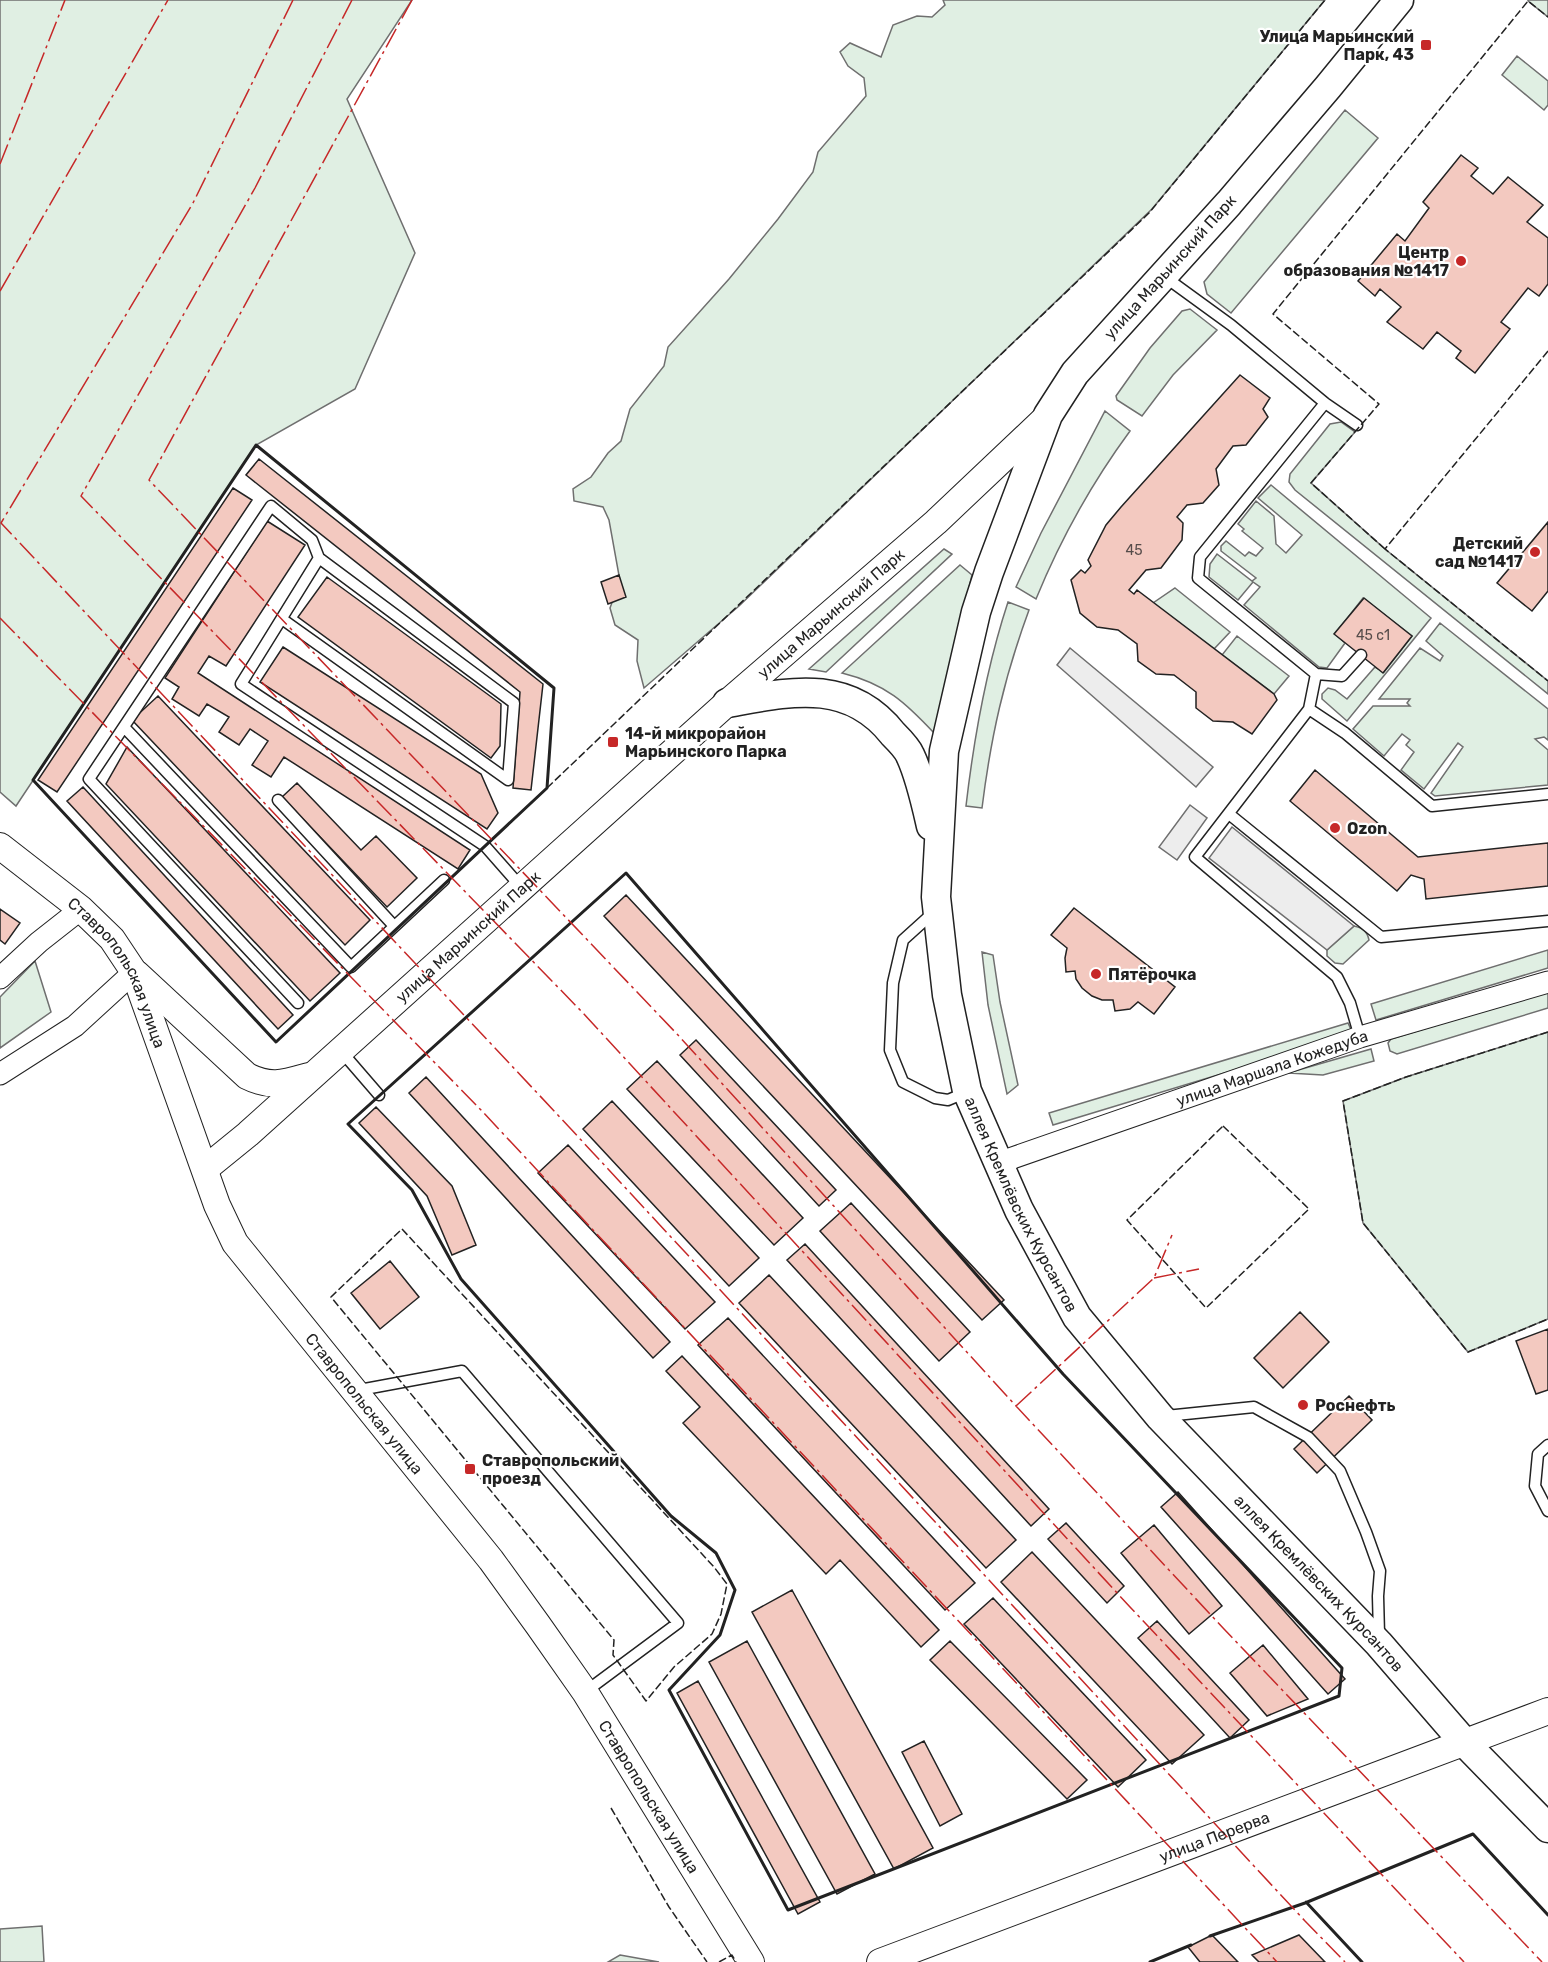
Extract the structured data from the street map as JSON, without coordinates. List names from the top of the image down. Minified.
{"streets":{"main road":["улица Марьинский Парк","аллея Кремлёвских Курсантов"],"street":["Ставропольская улица","улица Маршала Кожедуба","улица Перерва"]},"crossings":[["улица Марьинский Парк","Ставропольская улица"],["улица Марьинский Парк","аллея Кремлёвских Курсантов"],["улица Маршала Кожедуба","аллея Кремлёвских Курсантов"],["аллея Кремлёвских Курсантов","улица Перерва"]],"places":{"transit":["Улица Марьинский Парк, 43","14-й микрорайон Марьинского Парка","Ставропольский проезд"],"other":["Центр образования №1417","Детский сад №1417","Ozon","Пятёрочка","Роснефть"]},"house_numbers":["45","45 с1"]}
